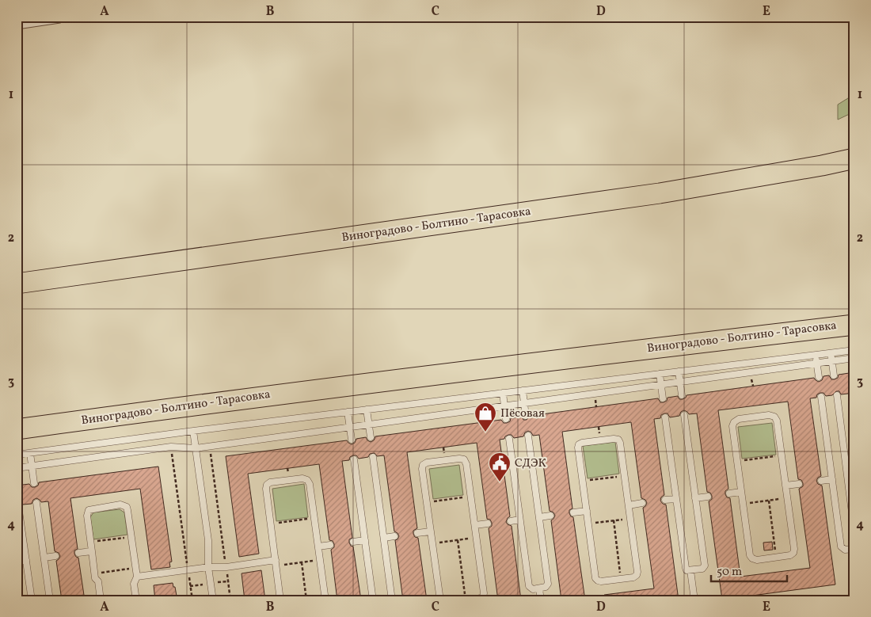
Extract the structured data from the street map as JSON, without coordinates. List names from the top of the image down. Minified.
{"streets":{"main road":["Виноградово - Болтино - Тарасовка"]},"places":{"shop":["Пёсовая"],"public building":["СДЭК"]},"scale_bar":"50 m","grid":{"columns":["A","B","C","D","E"],"rows":["1","2","3","4"]}}
